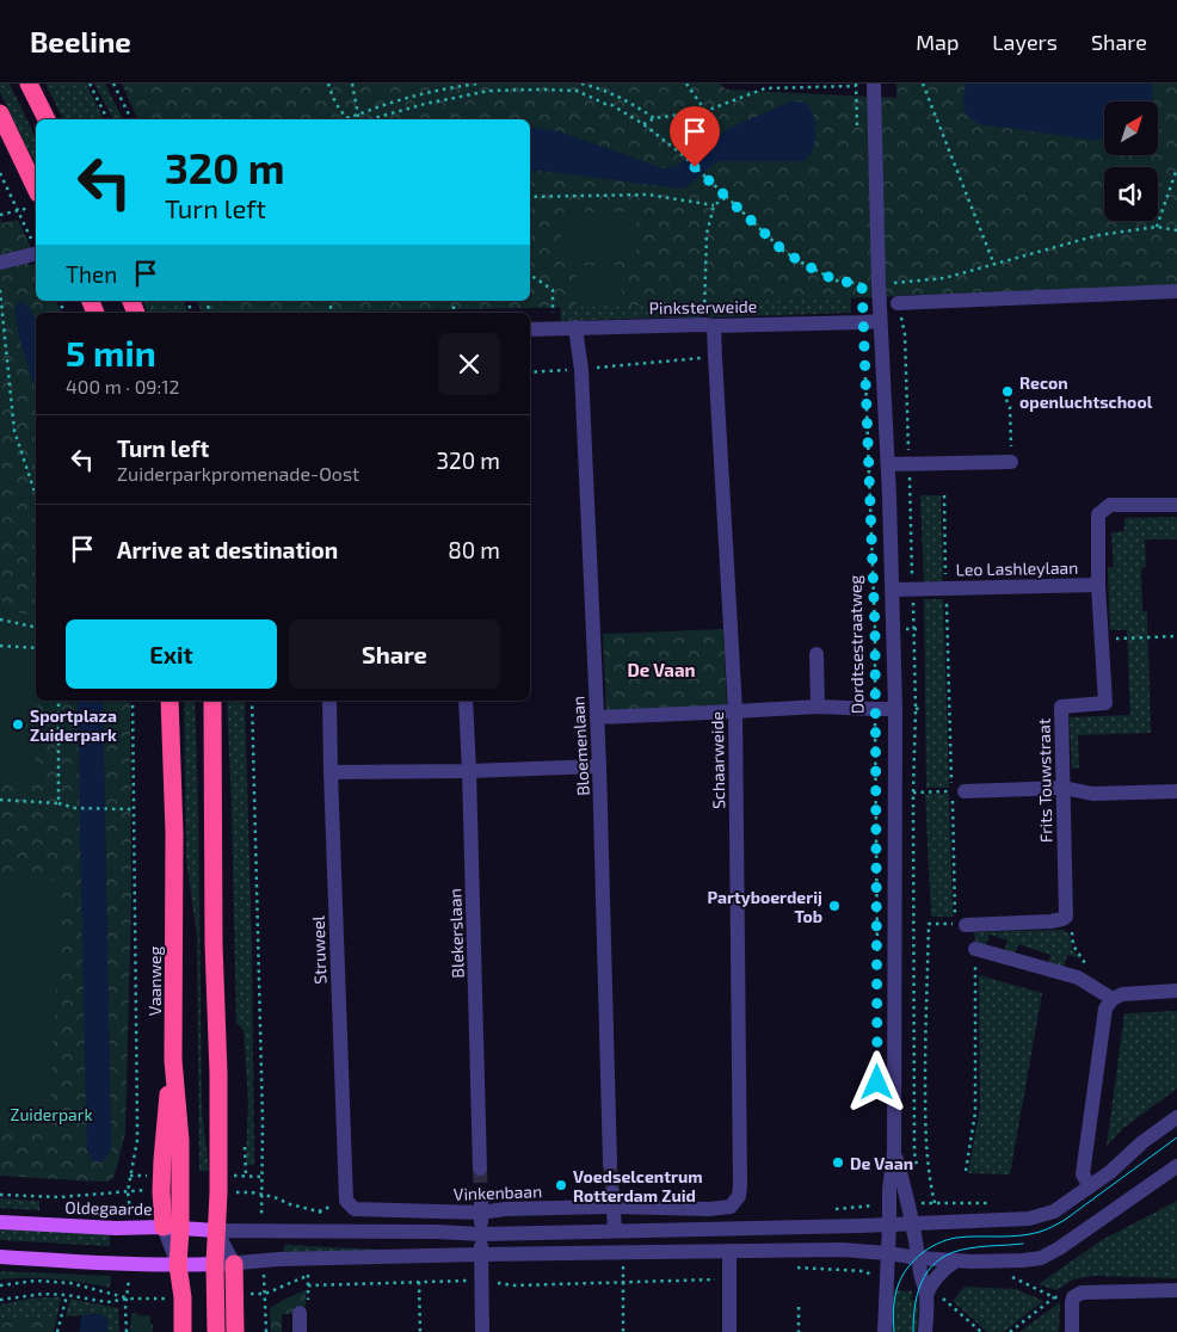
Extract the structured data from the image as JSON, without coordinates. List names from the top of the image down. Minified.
{"streets":{"highway":["Vaanweg"],"main road":["Oldegaarde"],"street":["Pinksterweide","Leo Lashleylaan","Bloemenlaan","Schaarweide","Frits Touwstraat","Blekerslaan","Struweel","Vinkenbaan"],"path":["Dordtsestraatweg"]},"crossings":[["Pinksterweide","Bloemenlaan"],["Pinksterweide","Schaarweide"],["Leo Lashleylaan","Frits Touwstraat"],["Schaarweide","Vinkenbaan"],["Struweel","Vinkenbaan"],["Vaanweg","Oldegaarde"],["Vinkenbaan","Oldegaarde"]],"districts":["De Vaan"],"parks":["Zuiderpark"],"places":["Recon openluchtschool","Sportplaza Zuiderpark","Partyboerderij Tob","De Vaan","Voedselcentrum Rotterdam Zuid"],"north":"top right","page":{"header":"Beeline","nav":["Map","Layers","Share"],"turn":["320 m","Turn left"],"then":"Then","heading":["5 min","400 m · 09:12"],"list":[{"name":"Turn left","note":"Zuiderparkpromenade-Oost","value":"320 m"},{"name":"Arrive at destination","value":"80 m"}],"buttons":["Exit","Share"]}}
